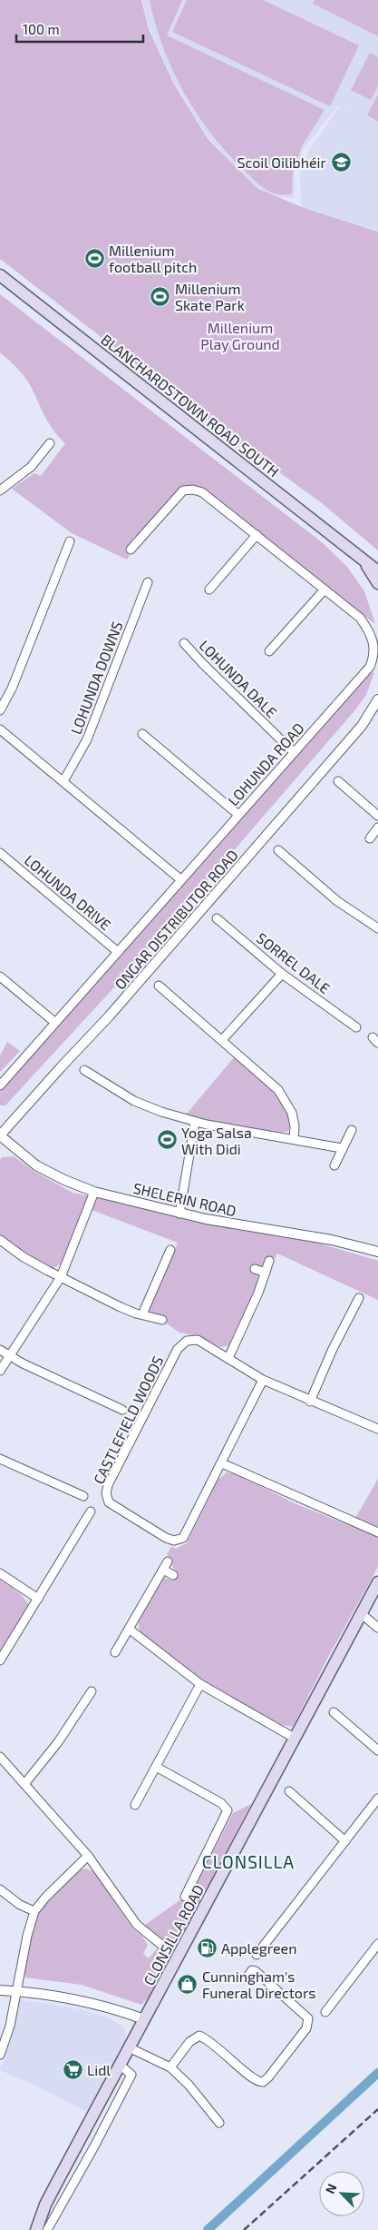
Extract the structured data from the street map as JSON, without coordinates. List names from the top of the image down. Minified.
{"streets":{"main road":["BLANCHARDSTOWN ROAD SOUTH","CLONSILLA ROAD"],"street":["LOHUNDA DOWNS","LOHUNDA DALE","LOHUNDA ROAD","LOHUNDA DRIVE","ONGAR DISTRIBUTOR ROAD","SORREL DALE","SHELERIN ROAD","CASTLEFIELD WOODS"]},"crossings":[["LOHUNDA DALE","LOHUNDA ROAD"],["LOHUNDA ROAD","LOHUNDA DRIVE"],["ONGAR DISTRIBUTOR ROAD","SHELERIN ROAD"]],"districts":["CLONSILLA"],"parks":["Millenium Play Ground"],"places":{"school or university":["Scoil Oilibhéir"],"sports":["Millenium football pitch","Millenium Skate Park","Yoga Salsa With Didi"],"fuel station":["Applegreen"],"shop":["Cunningham's Funeral Directors"],"supermarket":["Lidl"]},"scale_bar":"100 m","north":"top left"}
